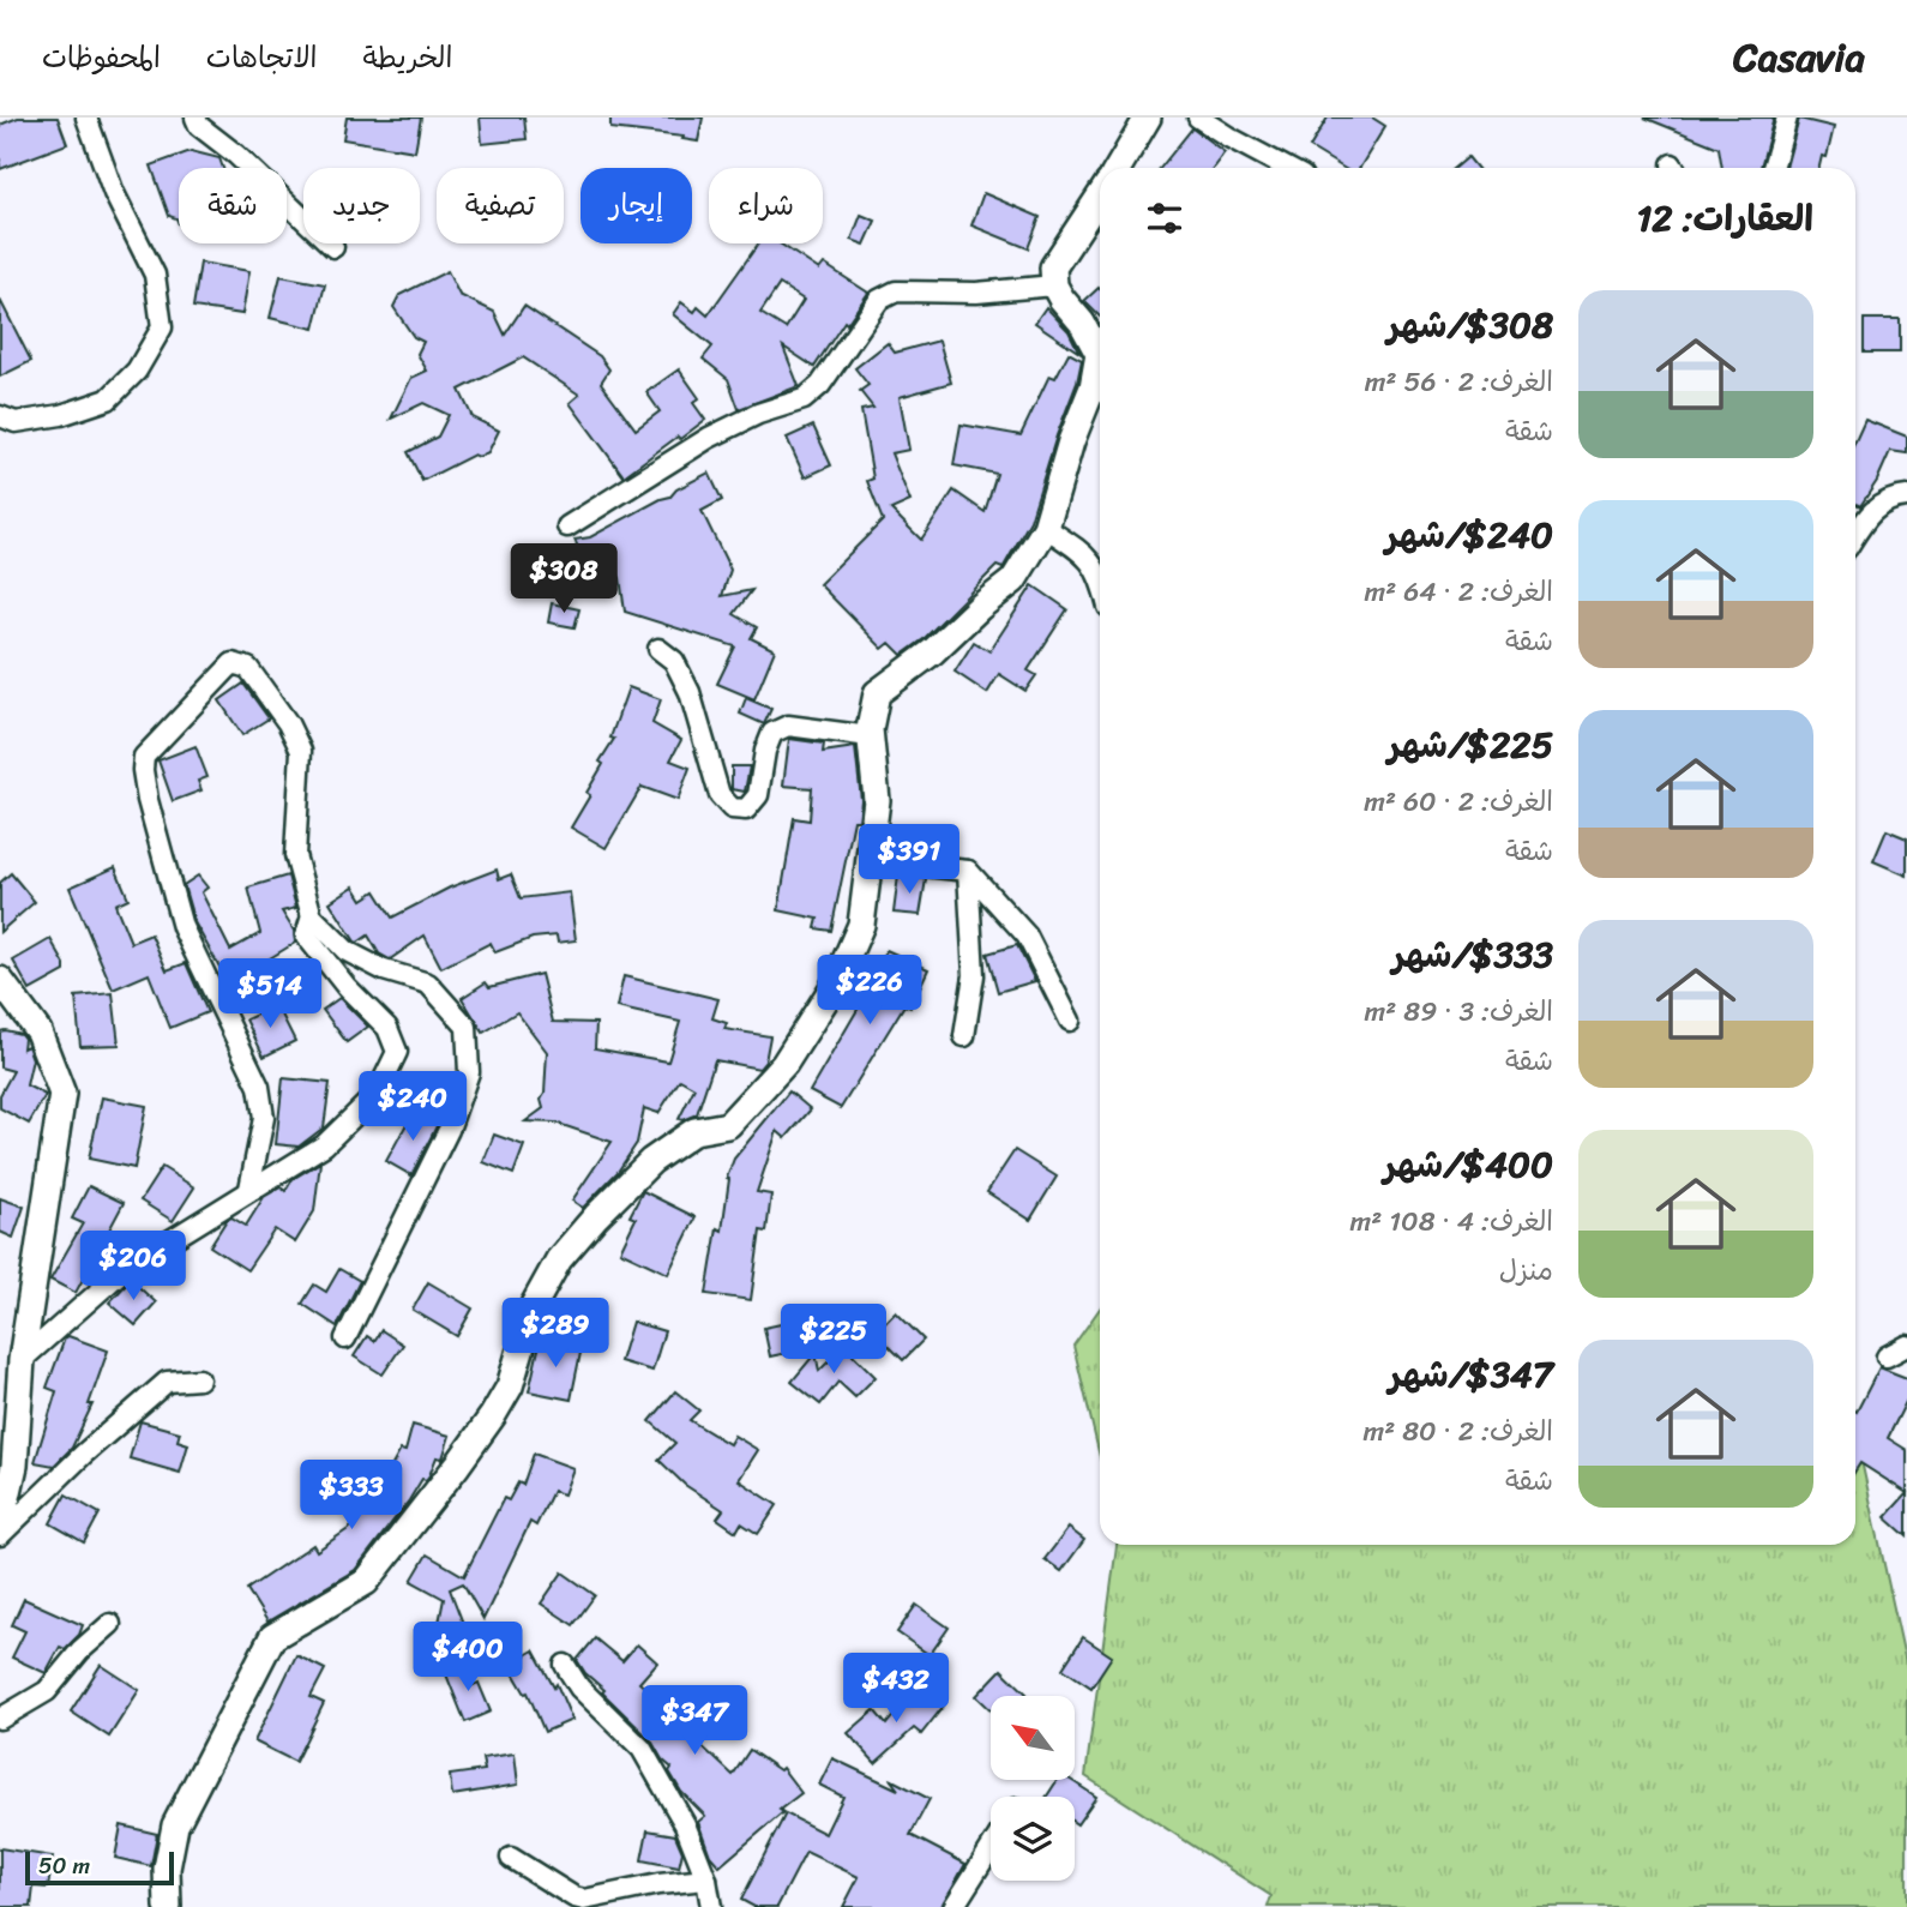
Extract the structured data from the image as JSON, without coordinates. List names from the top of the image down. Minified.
{"scale_bar":"50 m","north":"top left","page":{"header":"Casavia","nav":["الخريطة","الاتجاهات","المحفوظات"],"chip":["شراء","إيجار","تصفية","جديد","شقة"],"heading":"العقارات: 12","list":[{"name":"$308/شهر","note":"الغرف: 2 · 56 m² · شقة"},{"name":"$240/شهر","note":"الغرف: 2 · 64 m² · شقة"},{"name":"$225/شهر","note":"الغرف: 2 · 60 m² · شقة"},{"name":"$333/شهر","note":"الغرف: 3 · 89 m² · شقة"},{"name":"$400/شهر","note":"الغرف: 4 · 108 m² · منزل"},{"name":"$347/شهر","note":"الغرف: 2 · 80 m² · شقة"}],"price":["$308","$391","$226","$514","$240","$206","$289","$225","$333","$400","$432","$347"],"scale":"50 m"}}
